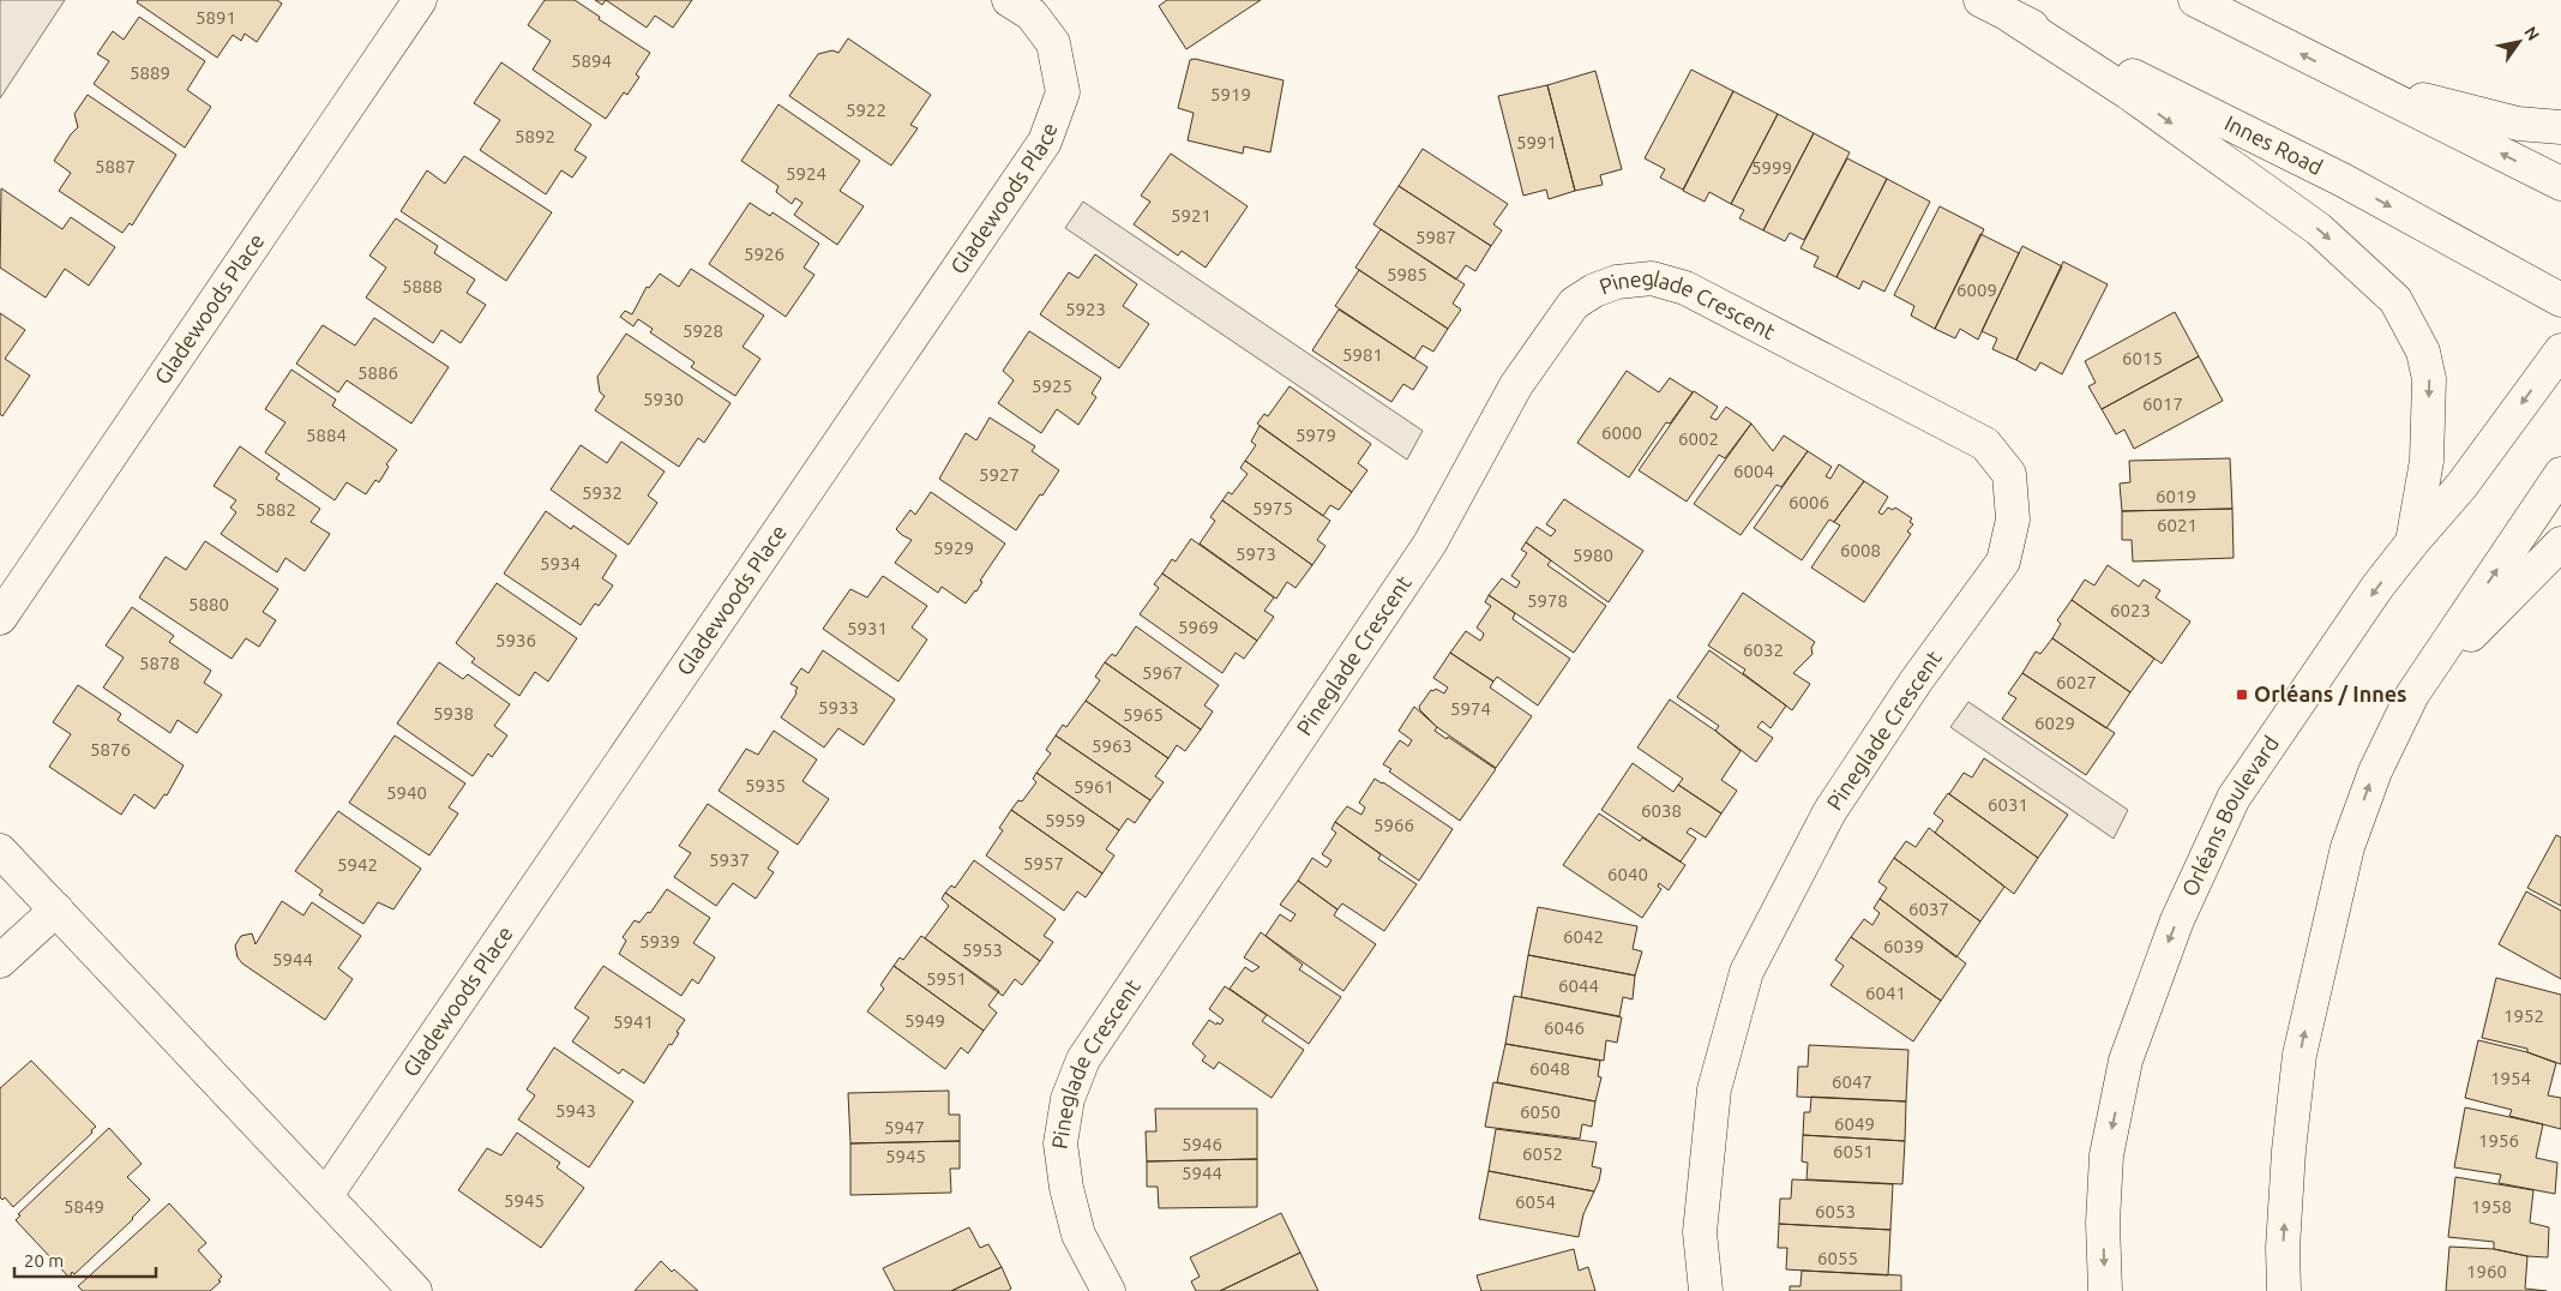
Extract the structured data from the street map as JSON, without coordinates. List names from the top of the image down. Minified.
{"streets":{"street":["Innes Road","Gladewoods Place","Pineglade Crescent","Orléans Boulevard"]},"places":{"transit":["Orléans / Innes"]},"house_numbers":["5891","5894","5889","5919","5922","5892","5991","5887","5999","5924","5921","5987","5926","5985","5888","6009","5923","5928","5981","6015","5886","5925","5930","6017","6000","5884","5979","6002","6004","5927","5932","6019","6006","5975","5882","6021","5929","6008","5973","5980","5934","5978","5880","6023","5969","5931","5936","6032","5878","5967","6027","5933","5974","5938","5965","6029","5963","5876","5935","5961","5940","6031","6038","5959","5966","5937","5957","5942","6040","6037","6042","5939","6039","5953","5944","5951","6044","6041","1952","5949","5941","6046","6048","1954","6047","5943","6050","6049","5947","1956","5946","6051","6052","5945","5944","5945","6054","5849","1958","6053","6055","1960"],"scale_bar":"20 m","north":"top right"}
